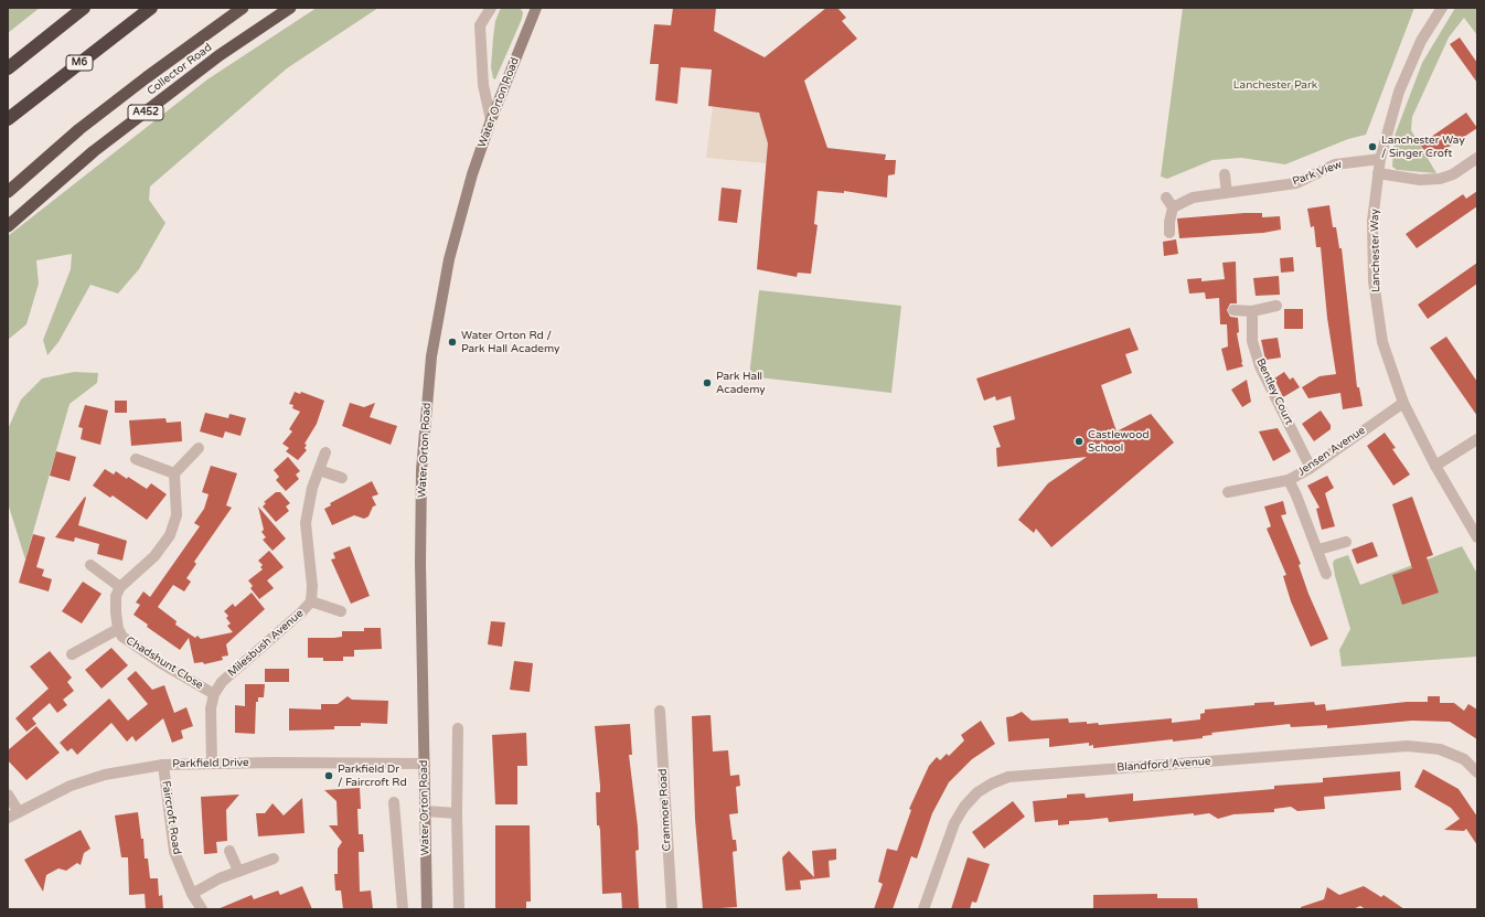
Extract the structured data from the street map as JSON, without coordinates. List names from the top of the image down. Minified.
{"streets":{"highway":["M6","Collector Road","A452"],"main road":["Water Orton Road"],"street":["Park View","Lanchester Way","Bentley Court","Jensen Avenue","Milesbush Avenue","Chadshunt Close","Parkfield Drive","Blandford Avenue","Cranmore Road","Faircroft Road"]},"crossings":[["Water Orton Road","Parkfield Drive"],["Park View","Lanchester Way"],["Lanchester Way","Jensen Avenue"],["Bentley Court","Jensen Avenue"],["Milesbush Avenue","Chadshunt Close"],["Milesbush Avenue","Parkfield Drive"],["Parkfield Drive","Faircroft Road"]],"parks":["Lanchester Park"],"places":["Lanchester Way / Singer Croft","Water Orton Rd / Park Hall Academy","Park Hall Academy","Castlewood School","Parkfield Dr / Faircroft Rd"]}
